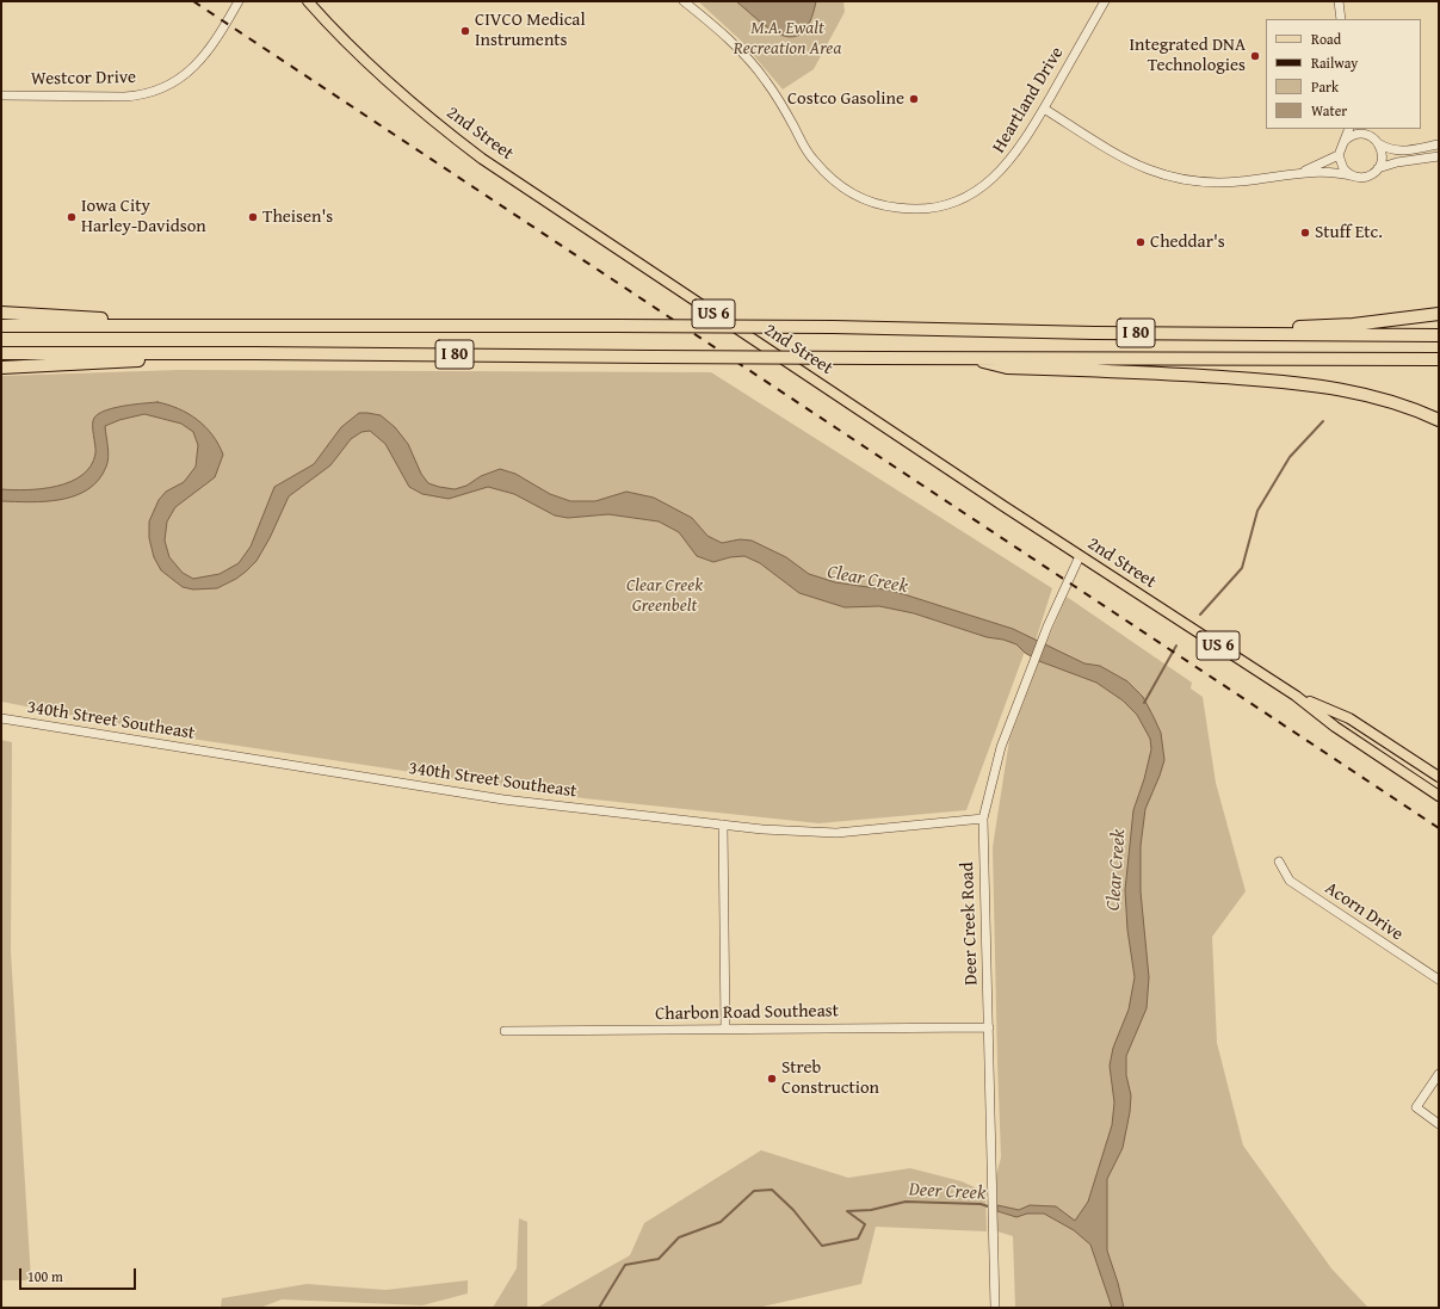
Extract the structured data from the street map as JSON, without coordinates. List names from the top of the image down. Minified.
{"streets":{"highway":["I 80"],"main road":["2nd Street","US 6"],"street":["Westcor Drive","Heartland Drive","340th Street Southeast","Acorn Drive","Deer Creek Road","Charbon Road Southeast"]},"crossings":[["2nd Street","Deer Creek Road"],["340th Street Southeast","Deer Creek Road"],["Deer Creek Road","Charbon Road Southeast"]],"water":["Clear Creek","Deer Creek"],"parks":["M.A. Ewalt Recreation Area","Clear Creek Greenbelt"],"places":["CIVCO Medical Instruments","Integrated DNA Technologies","Costco Gasoline","Iowa City Harley-Davidson","Theisen's","Stuff Etc.","Cheddar's","Streb Construction"],"legend":["Road","Railway","Park","Water"],"scale_bar":"100 m"}
